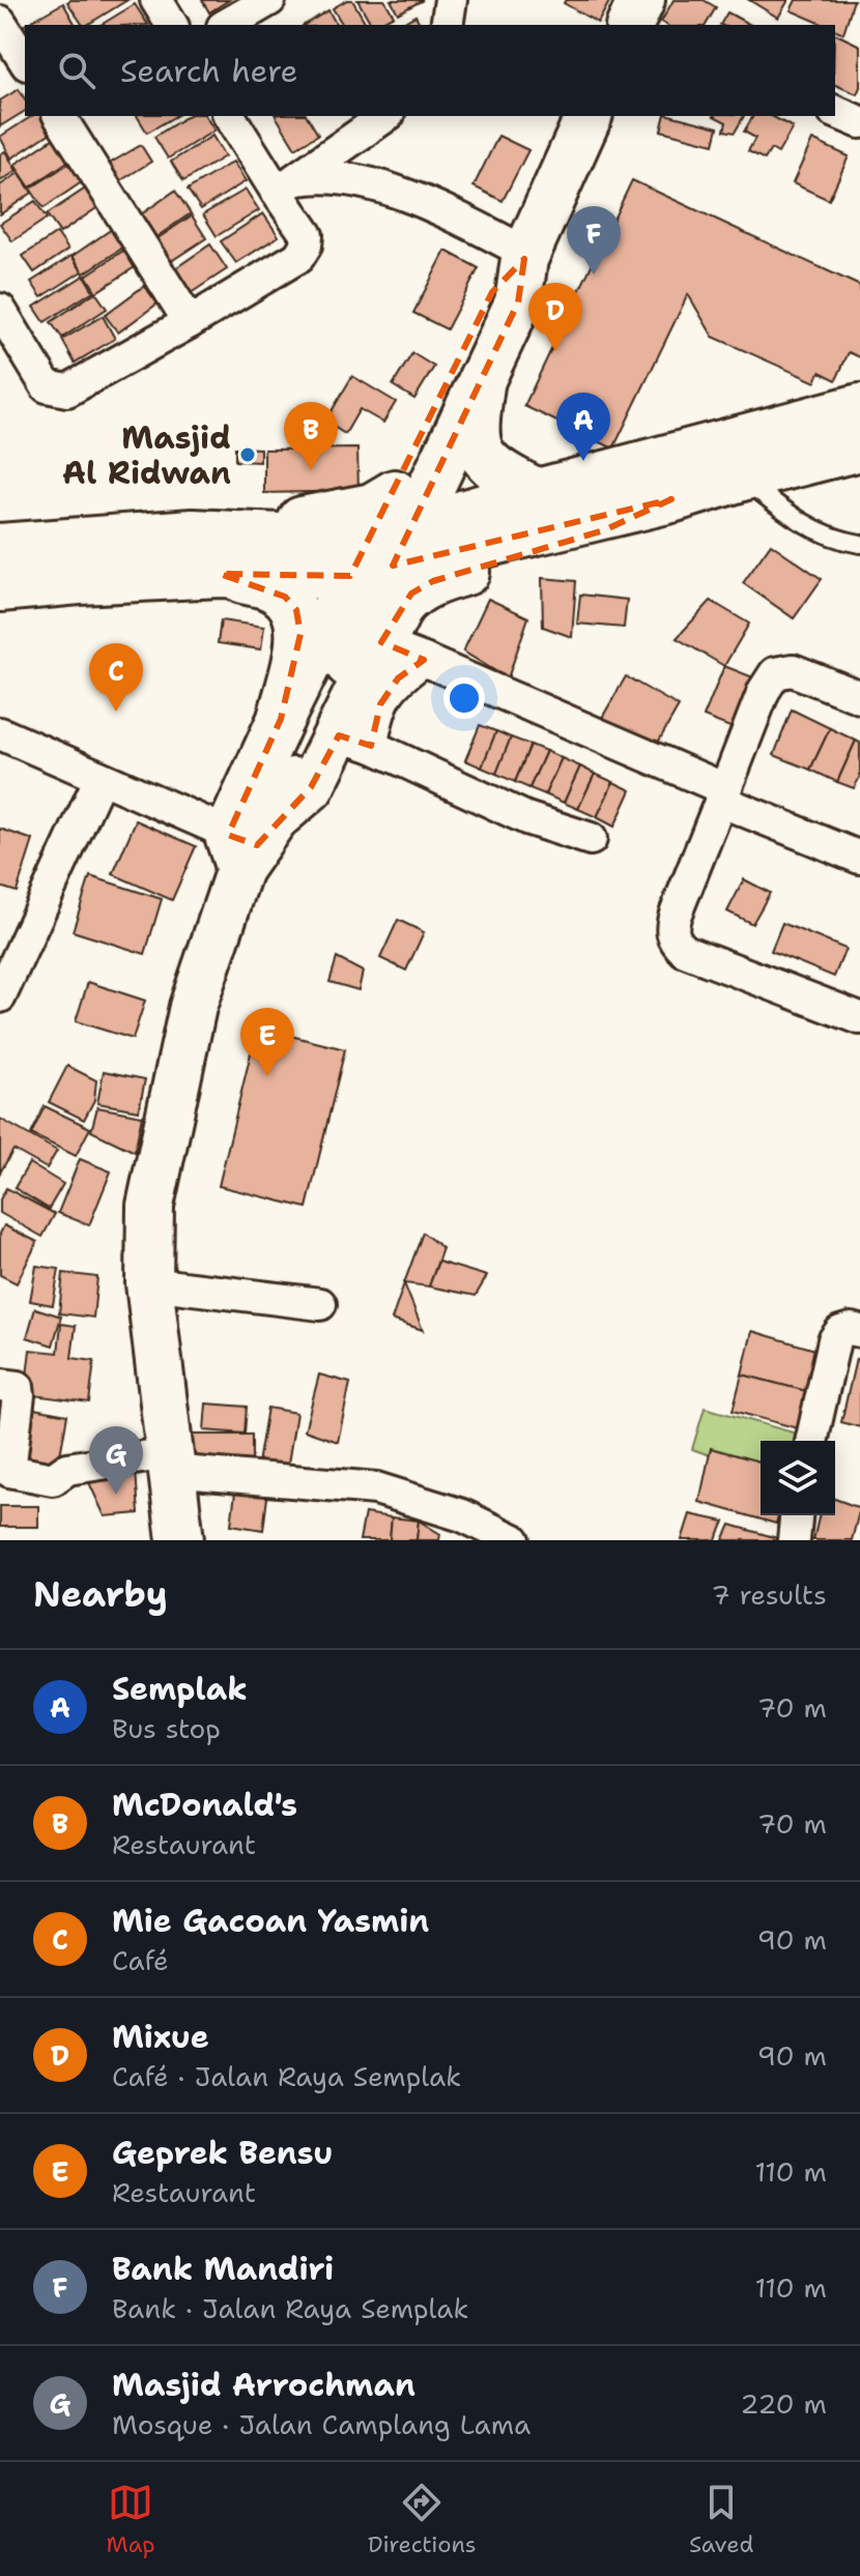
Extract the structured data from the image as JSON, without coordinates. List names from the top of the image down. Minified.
{"places":["Masjid Al Ridwan"],"page":{"search":"Search here","pins":["F","D","A","B","C","E","G"],"heading":["Nearby","7 results"],"list":[{"mark":"A","name":"Semplak","note":"Bus stop","value":"70 m"},{"mark":"B","name":"McDonald's","note":"Restaurant","value":"70 m"},{"mark":"C","name":"Mie Gacoan Yasmin","note":"Café","value":"90 m"},{"mark":"D","name":"Mixue","note":"Café · Jalan Raya Semplak","value":"90 m"},{"mark":"E","name":"Geprek Bensu","note":"Restaurant","value":"110 m"},{"mark":"F","name":"Bank Mandiri","note":"Bank · Jalan Raya Semplak","value":"110 m"},{"mark":"G","name":"Masjid Arrochman","note":"Mosque · Jalan Camplang Lama","value":"220 m"}],"nav":["Map","Directions","Saved"]}}
